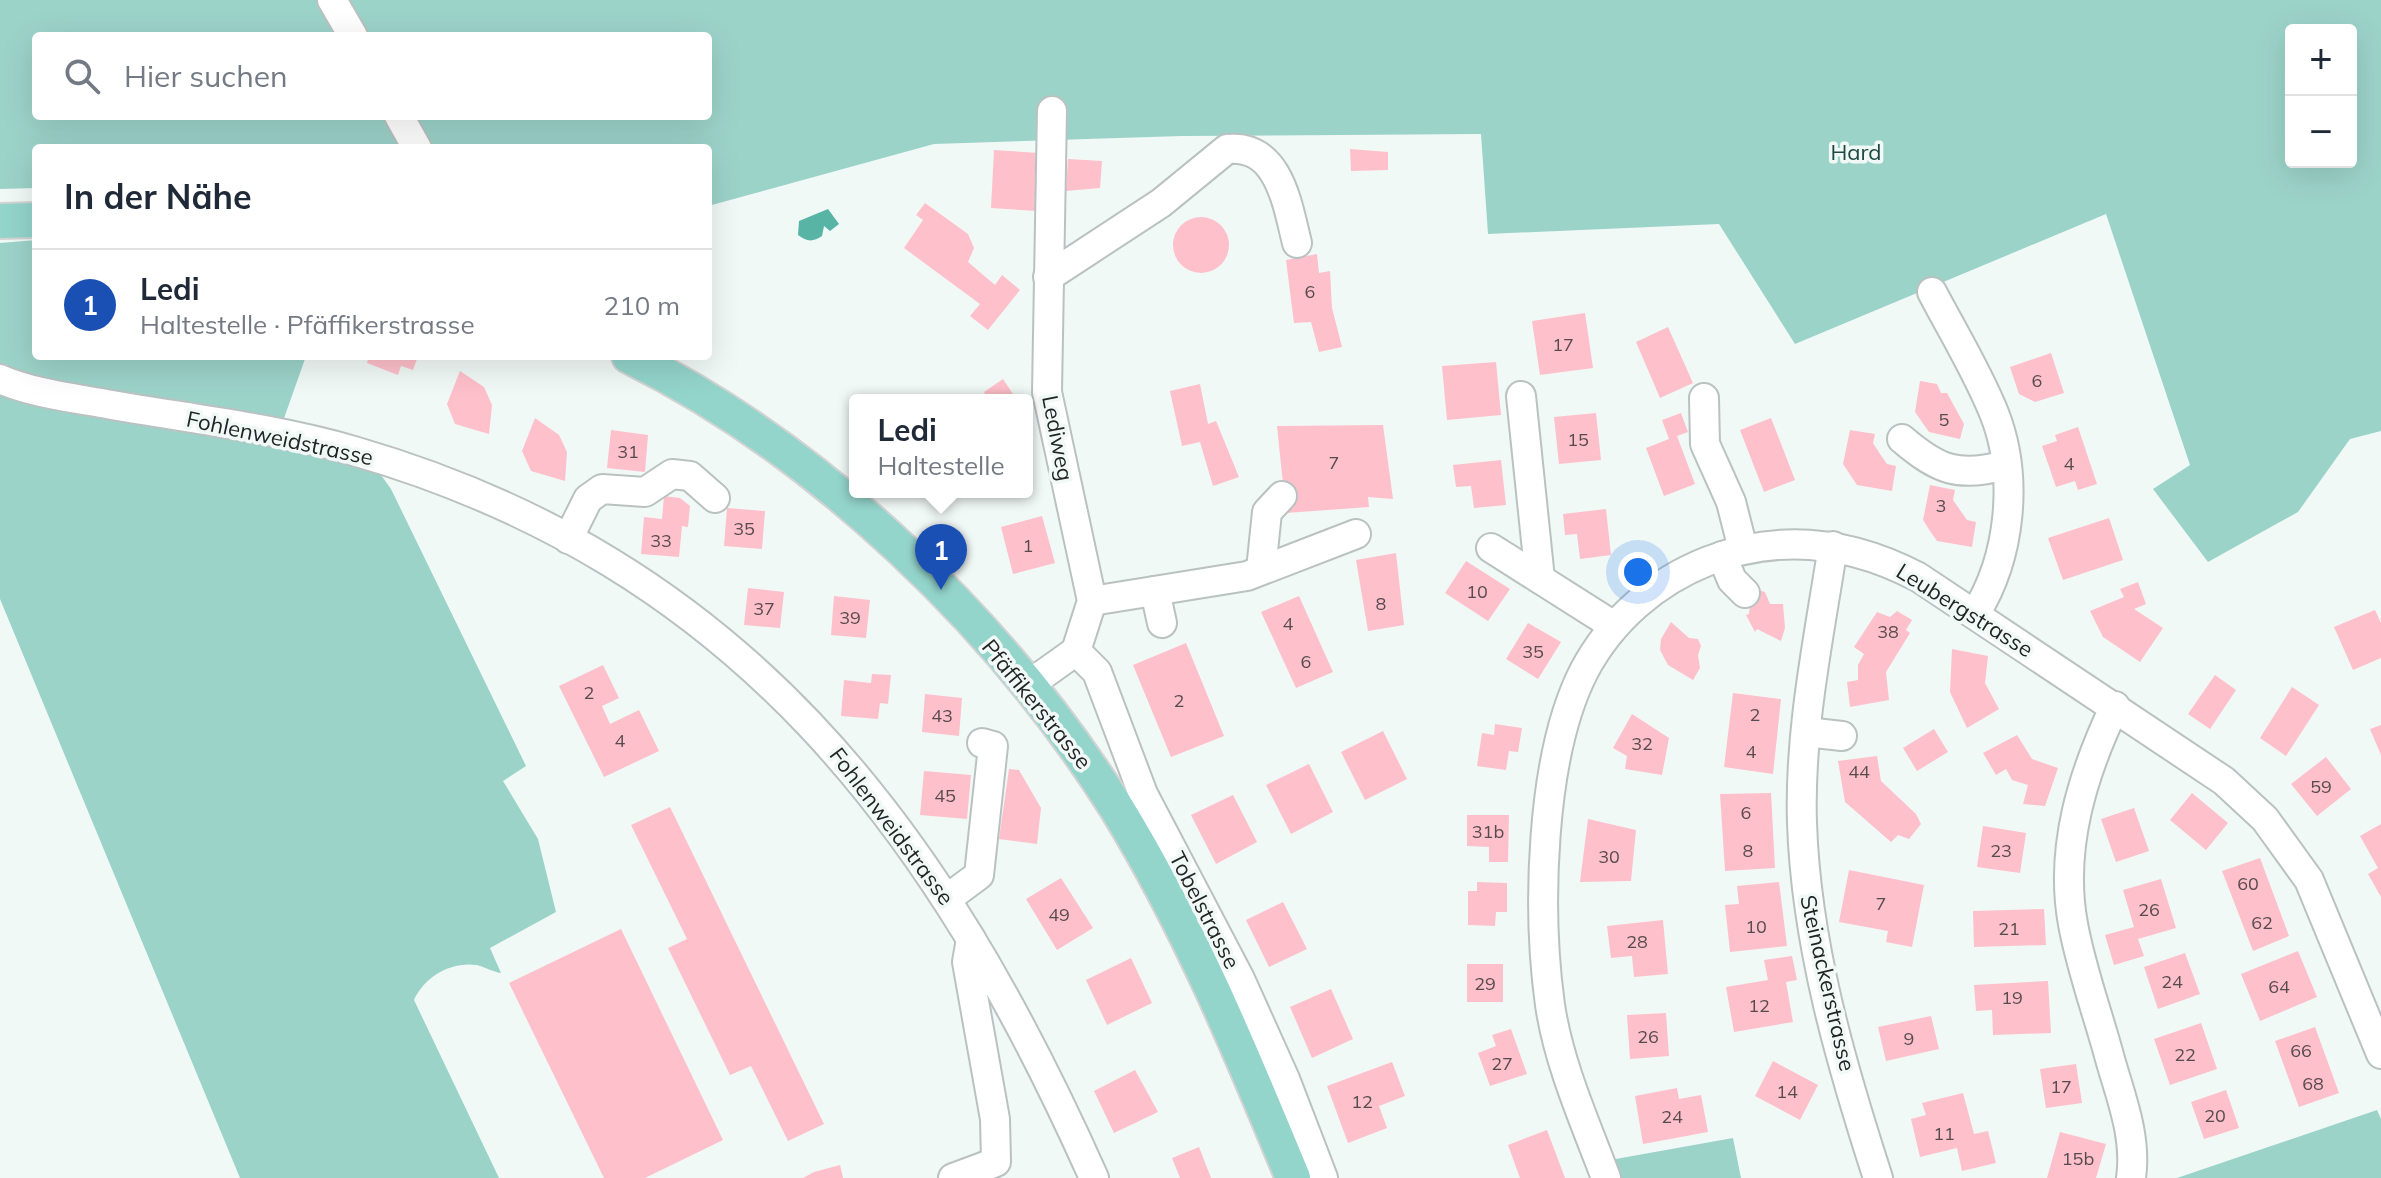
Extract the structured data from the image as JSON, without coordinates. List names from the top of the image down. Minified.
{"streets":{"main road":["Pfäffikerstrasse"],"street":["Fohlenweidstrasse","Lediweg","Leubergstrasse","Tobelstrasse","Steinackerstrasse"]},"crossings":[["Lediweg","Tobelstrasse"],["Leubergstrasse","Steinackerstrasse"]],"parks":["Hard"],"house_numbers":["6","17","6","5","15","31","7","4","3","35","33","1","10","8","37","39","4","38","35","6","2","2","2","43","4","32","4","44","59","45","6","31b","8","23","30","60","7","26","49","62","10","21","28","24","29","64","19","12","26","9","66","22","27","68","17","14","12","20","24","11","15b"],"page":{"map_buttons":["+","−"],"search":"Hier suchen","heading":"In der Nähe","list":[{"mark":"1","name":"Ledi","note":"Haltestelle · Pfäffikerstrasse","value":"210 m"}],"popup":["Ledi","Haltestelle"],"pins":"1"}}
